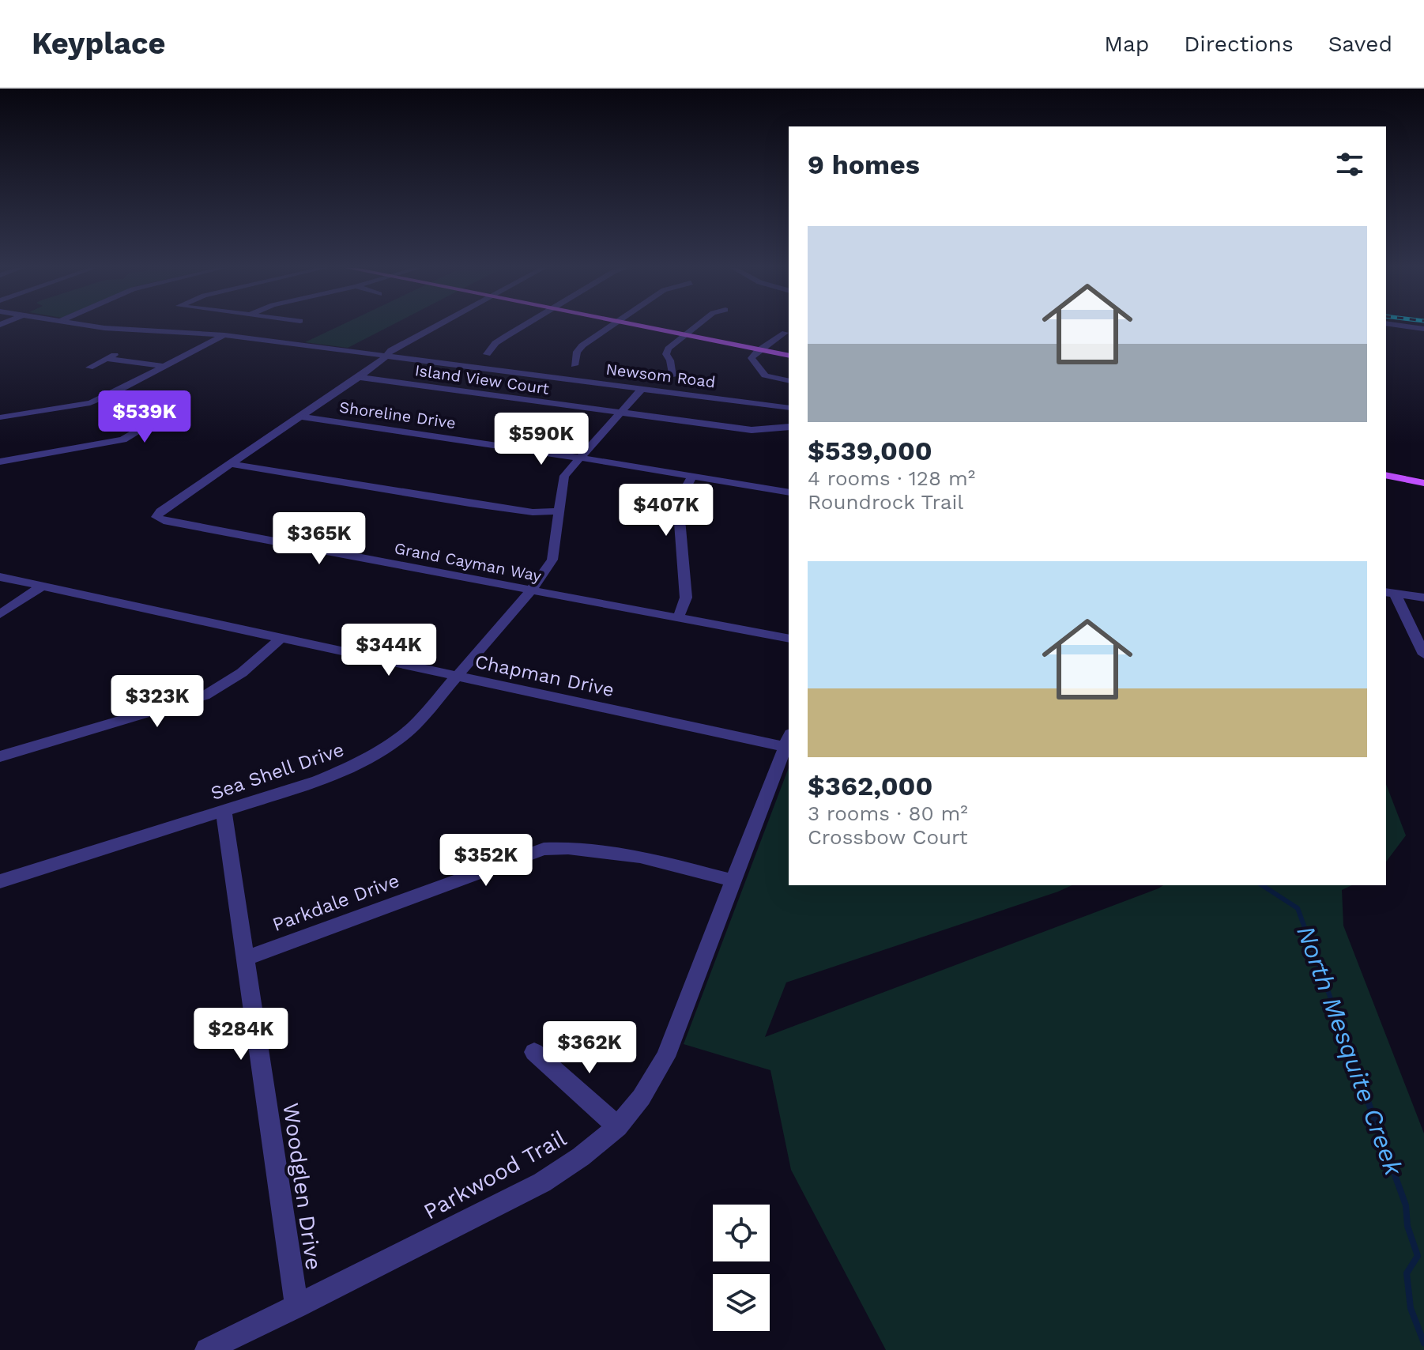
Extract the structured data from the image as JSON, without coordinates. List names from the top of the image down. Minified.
{"streets":{"street":["Newsom Road","Island View Court","Shoreline Drive","Grand Cayman Way","Chapman Drive","Sea Shell Drive","Parkdale Drive","Parkwood Trail","Woodglen Drive"]},"crossings":[["Newsom Road","Grand Cayman Way"],["Newsom Road","Sea Shell Drive"],["Island View Court","Grand Cayman Way"],["Island View Court","Sea Shell Drive"],["Shoreline Drive","Grand Cayman Way"],["Shoreline Drive","Sea Shell Drive"],["Grand Cayman Way","Sea Shell Drive"],["Chapman Drive","Sea Shell Drive"],["Chapman Drive","Parkwood Trail"],["Sea Shell Drive","Woodglen Drive"],["Parkdale Drive","Parkwood Trail"],["Parkdale Drive","Woodglen Drive"],["Parkwood Trail","Woodglen Drive"]],"water":["North Mesquite Creek"],"page":{"header":"Keyplace","nav":["Map","Directions","Saved"],"heading":"9 homes","list":[{"name":"$539,000","note":"4 rooms · 128 m² · Roundrock Trail"},{"name":"$362,000","note":"3 rooms · 80 m² · Crossbow Court"}],"price":["$539K","$590K","$407K","$365K","$344K","$323K","$352K","$284K","$362K"]}}
